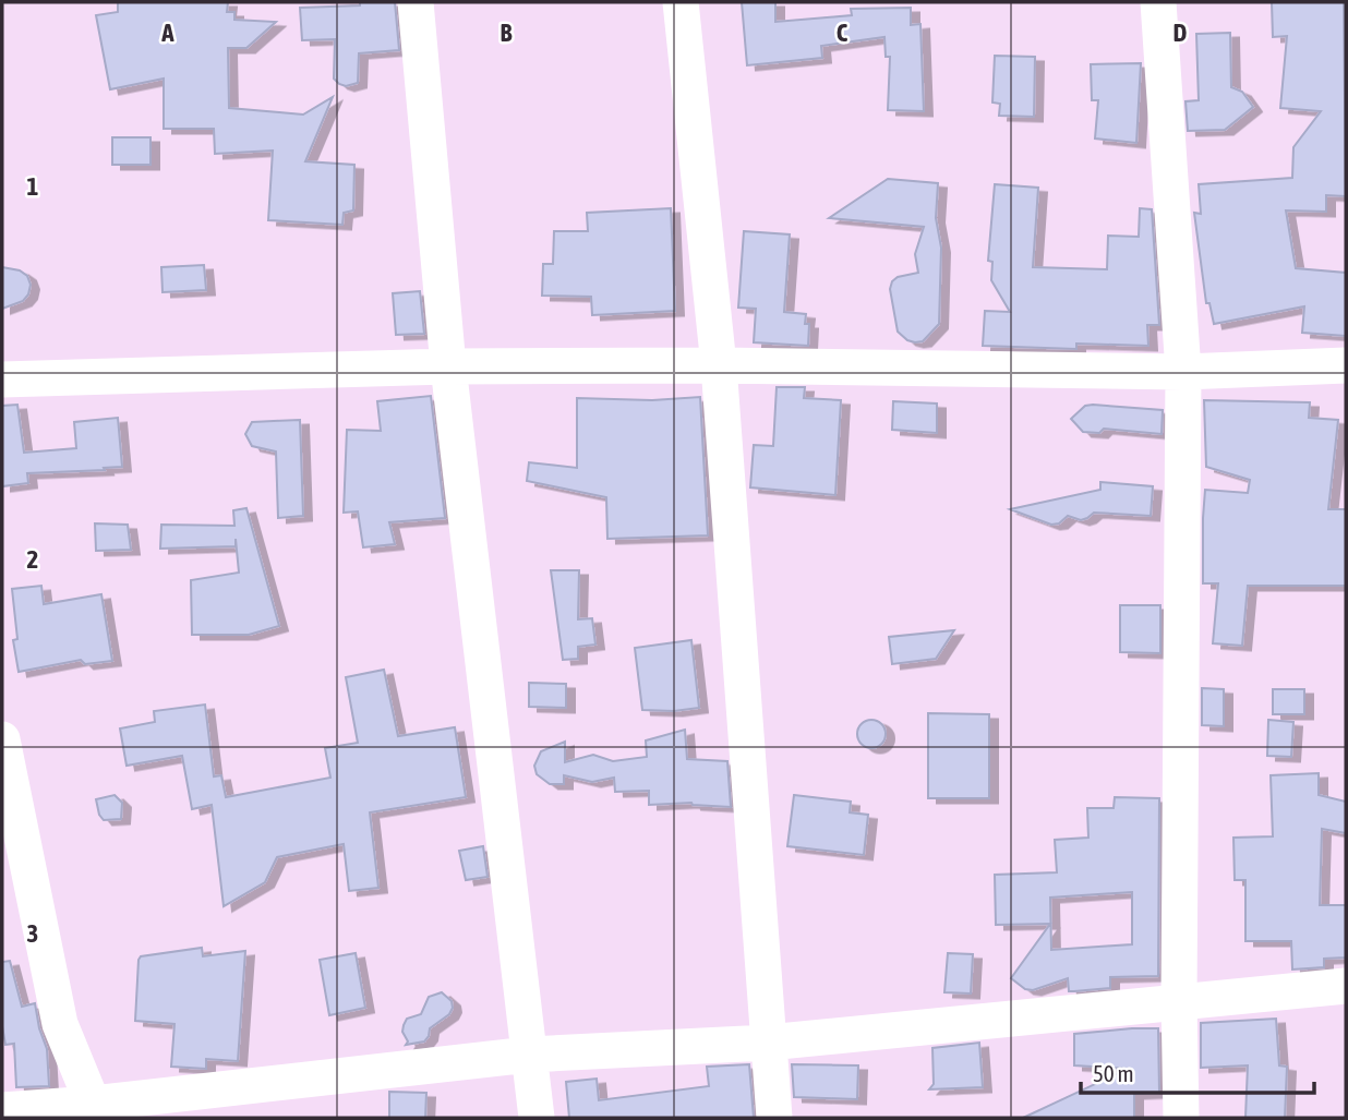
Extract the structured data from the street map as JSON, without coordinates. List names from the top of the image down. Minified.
{"scale_bar":"50 m","grid":{"columns":["A","B","C","D"],"rows":["1","2","3"]}}
